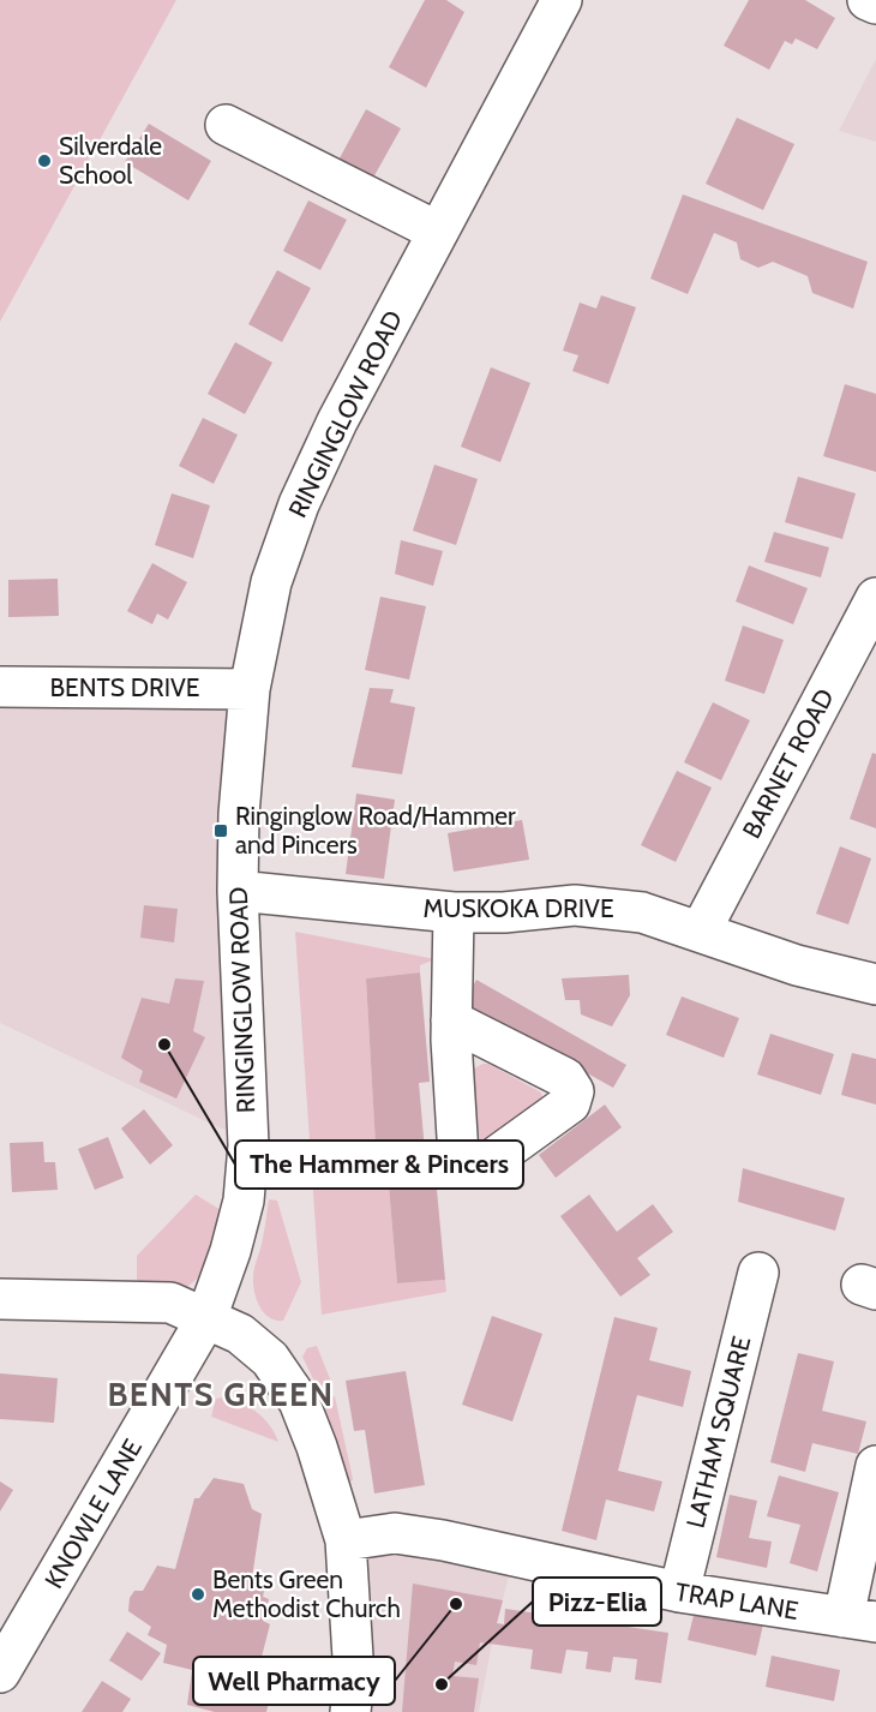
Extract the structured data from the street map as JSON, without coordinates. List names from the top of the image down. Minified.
{"streets":{"street":["RINGINGLOW ROAD","BENTS DRIVE","BARNET ROAD","MUSKOKA DRIVE","LATHAM SQUARE","KNOWLE LANE","TRAP LANE"]},"crossings":[["RINGINGLOW ROAD","BENTS DRIVE"],["RINGINGLOW ROAD","MUSKOKA DRIVE"],["RINGINGLOW ROAD","KNOWLE LANE"],["BARNET ROAD","MUSKOKA DRIVE"],["LATHAM SQUARE","TRAP LANE"]],"districts":["BENTS GREEN"],"places":{"other":["Silverdale School","The Hammer & Pincers","Bents Green Methodist Church","Well Pharmacy","Pizz-Elia"],"transit":["Ringinglow Road/Hammer and Pincers"]}}
